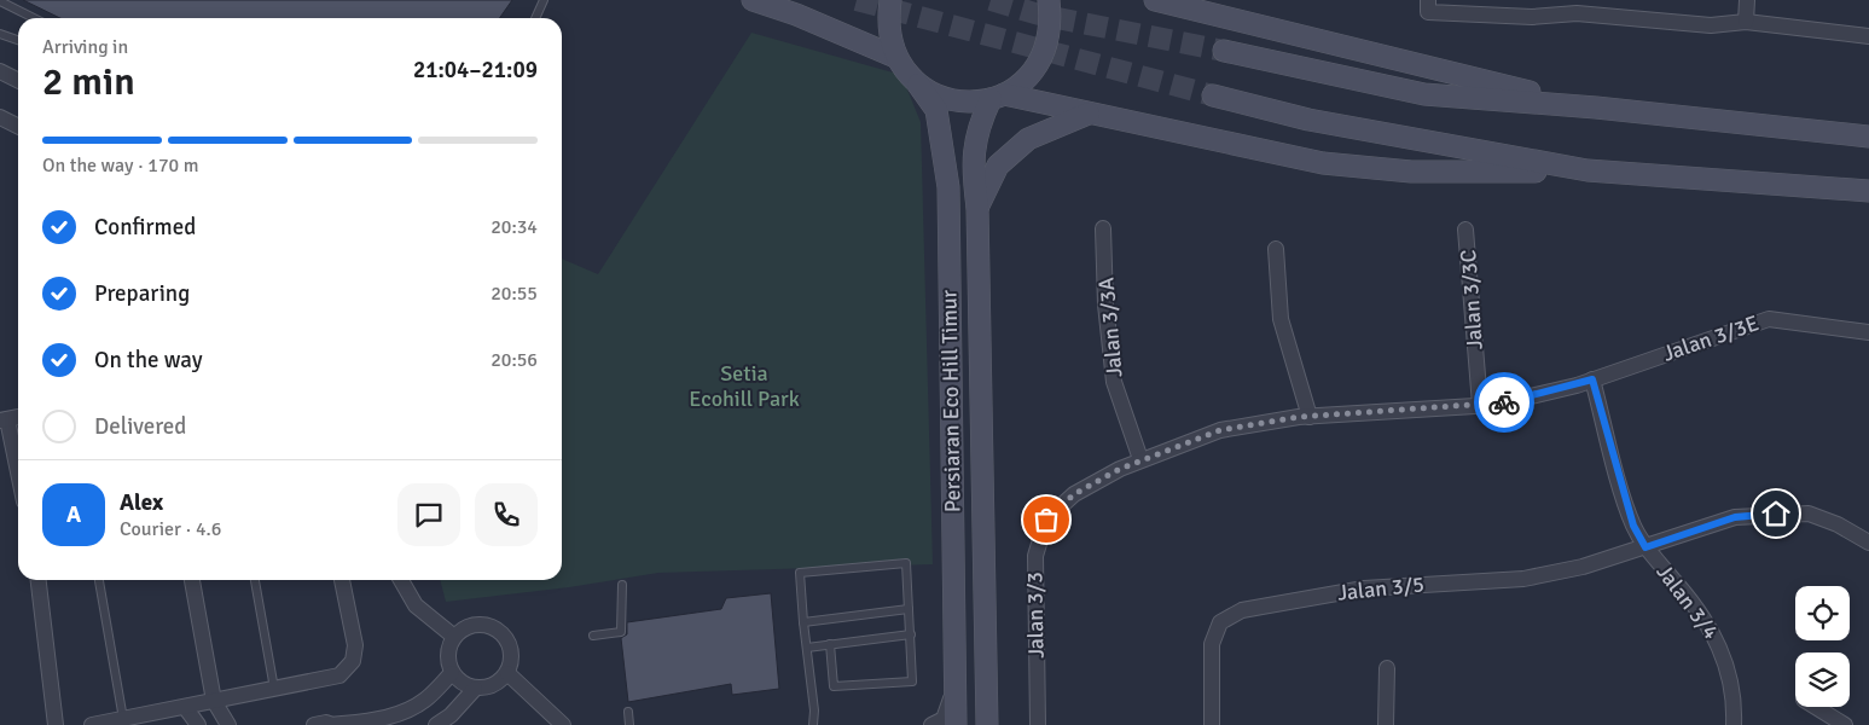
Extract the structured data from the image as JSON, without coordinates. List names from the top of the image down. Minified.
{"streets":{"street":["Jalan 3/3C","Jalan 3/3A","Jalan 3/3E","Persiaran Eco Hill Timur","Jalan 3/5","Jalan 3/4","Jalan 3/3"]},"crossings":[["Jalan 3/3C","Jalan 3/3"],["Jalan 3/3A","Jalan 3/3"],["Jalan 3/3E","Jalan 3/4"],["Jalan 3/3E","Jalan 3/3"],["Jalan 3/5","Jalan 3/4"]],"parks":["Setia Ecohill Park"],"page":{"heading":["2 min","Arriving in","21:04–21:09"],"panel":["Alex","Courier · 4.6"],"bar":"On the way · 170 m","list":[["Confirmed","20:34"],["Preparing","20:55"],["On the way","20:56"],"Delivered"],"round":"A"}}
